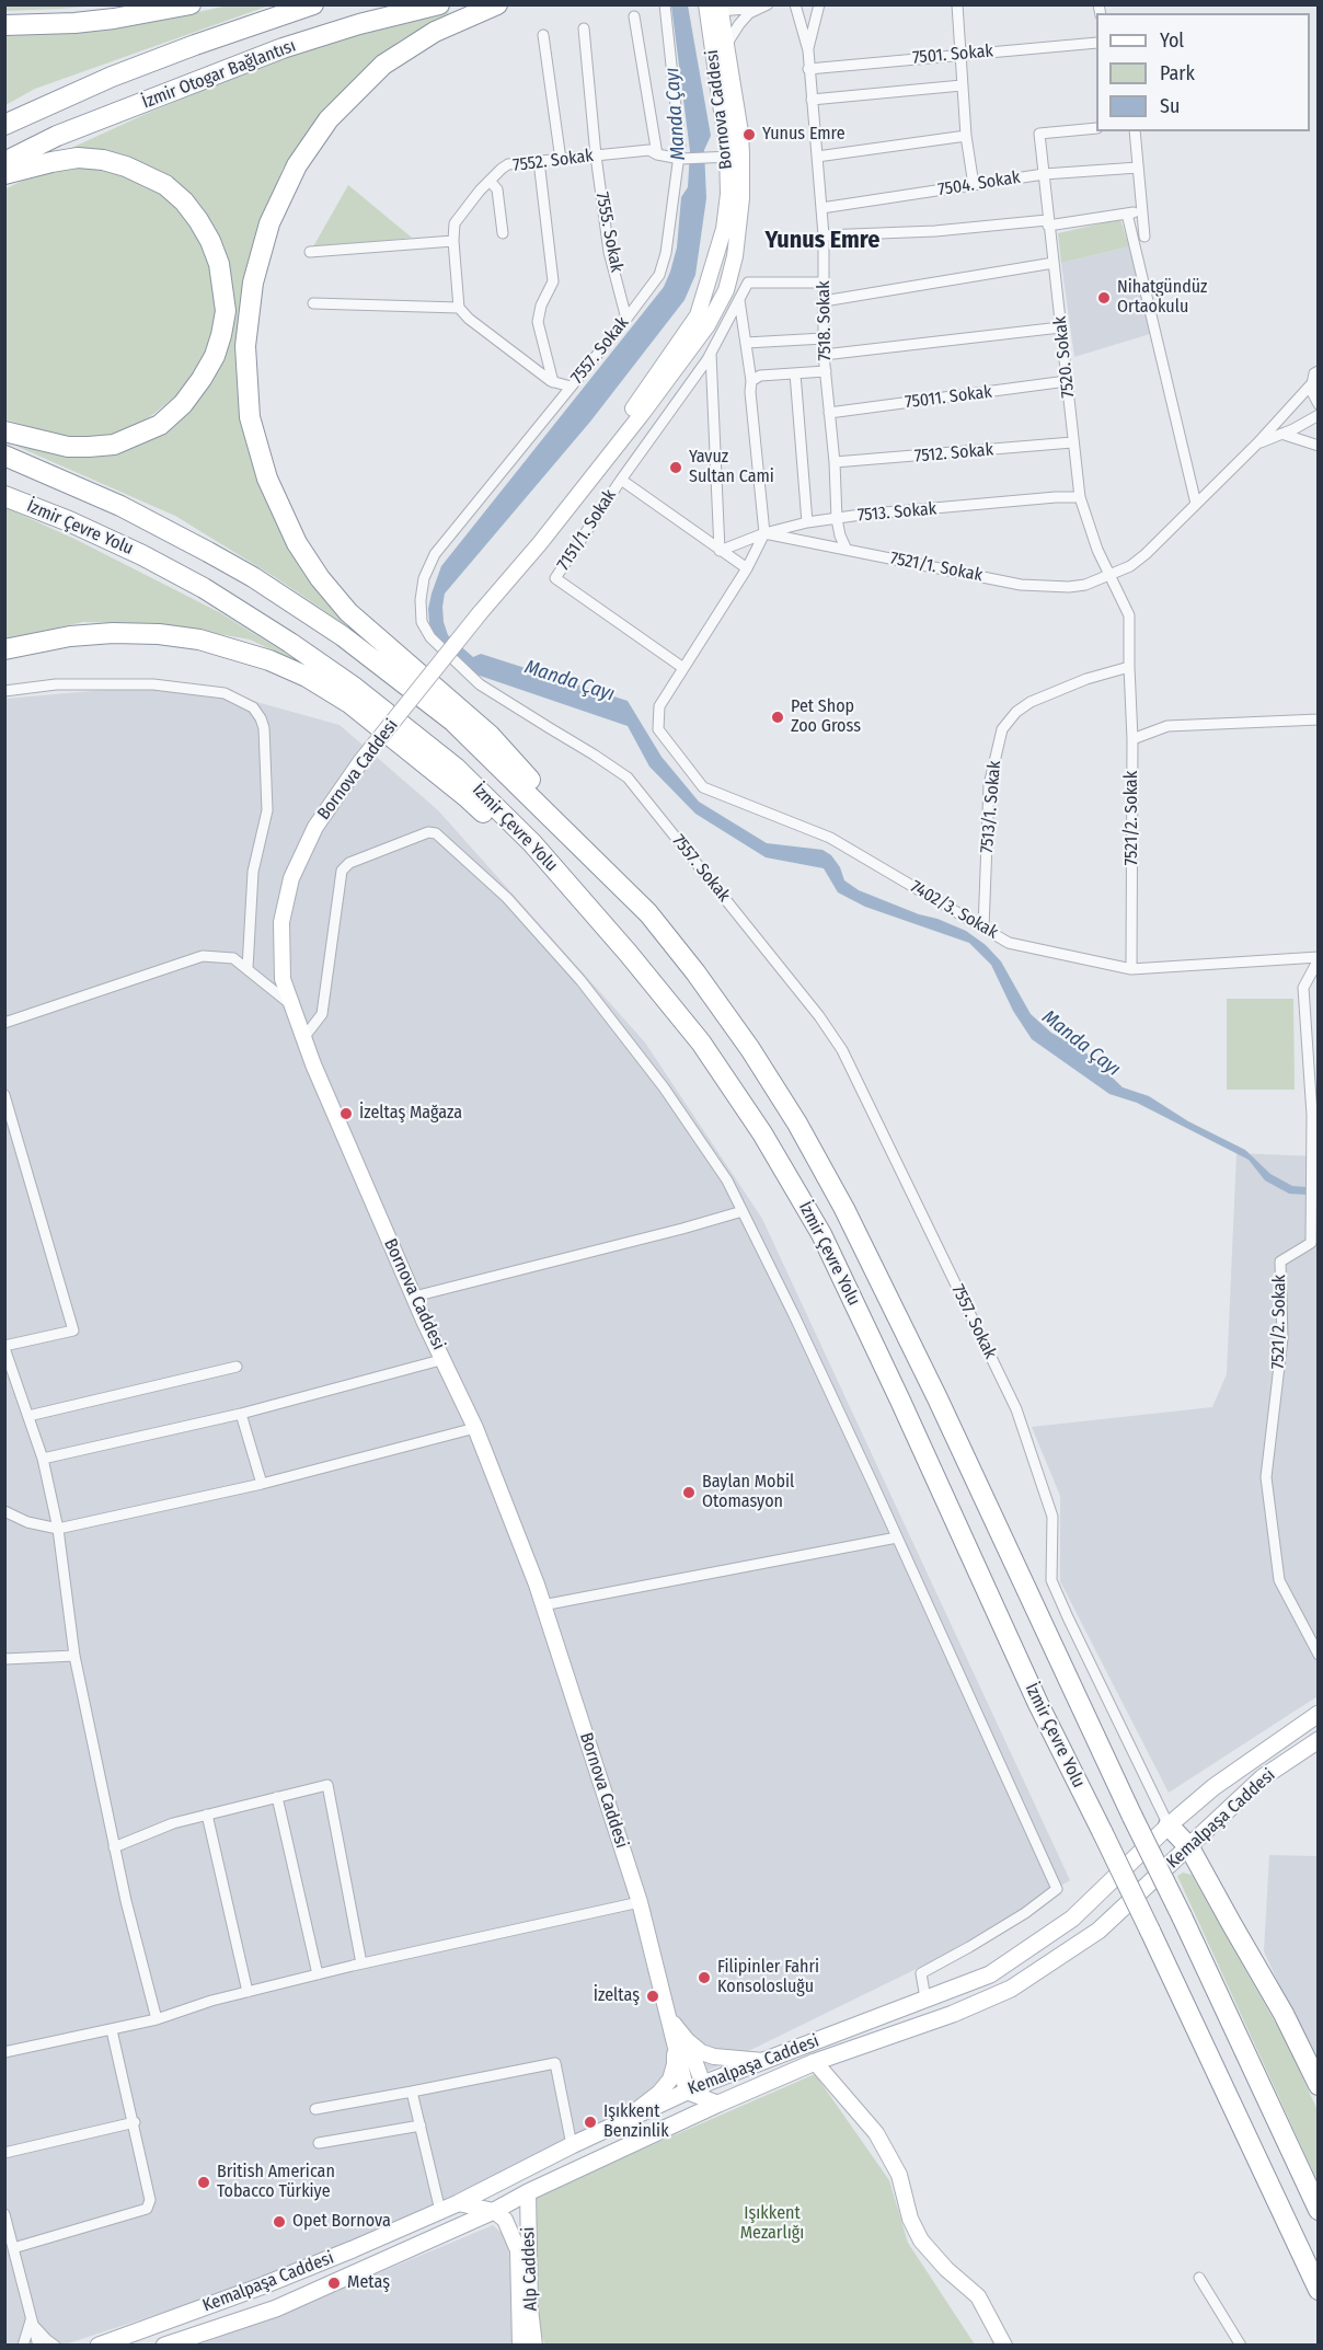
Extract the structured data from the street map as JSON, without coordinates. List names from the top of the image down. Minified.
{"streets":{"highway":["İzmir Otogar Bağlantısı","İzmir Çevre Yolu"],"main road":["Bornova Caddesi","Kemalpaşa Caddesi","Alp Caddesi"],"street":["7501. Sokak","7552. Sokak","7504. Sokak","7555. Sokak","7518. Sokak","7557. Sokak","7520. Sokak","75011. Sokak","7512. Sokak","7513. Sokak","7151/1. Sokak","7521/1. Sokak","7513/1. Sokak","7521/2. Sokak","7402/3. Sokak"]},"crossings":[["7501. Sokak","7518. Sokak"],["Bornova Caddesi","7552. Sokak"],["Bornova Caddesi","Kemalpaşa Caddesi"],["7552. Sokak","7555. Sokak"],["7552. Sokak","7557. Sokak"],["7504. Sokak","7518. Sokak"],["7504. Sokak","7520. Sokak"],["7555. Sokak","7557. Sokak"],["7518. Sokak","75011. Sokak"],["7518. Sokak","7512. Sokak"],["7518. Sokak","7513. Sokak"],["7518. Sokak","7521/1. Sokak"],["7557. Sokak","Kemalpaşa Caddesi"],["7520. Sokak","75011. Sokak"],["7520. Sokak","7512. Sokak"],["7520. Sokak","7513. Sokak"],["7520. Sokak","7521/1. Sokak"],["7513. Sokak","7151/1. Sokak"],["7513. Sokak","7521/1. Sokak"],["7151/1. Sokak","7402/3. Sokak"],["7513/1. Sokak","7521/2. Sokak"],["7513/1. Sokak","7402/3. Sokak"],["7521/2. Sokak","7402/3. Sokak"],["Kemalpaşa Caddesi","Alp Caddesi"]],"districts":["Yunus Emre"],"water":["Manda Çayı"],"parks":["Işıkkent Mezarlığı"],"places":["Yunus Emre","Nihatgündüz Ortaokulu","Yavuz Sultan Cami","Pet Shop Zoo Gross","İzeltaş Mağaza","Baylan Mobil Otomasyon","Filipinler Fahri Konsolosluğu","İzeltaş","Işıkkent Benzinlik","British American Tobacco Türkiye","Opet Bornova","Metaş"],"legend":["Yol","Park","Su"]}
